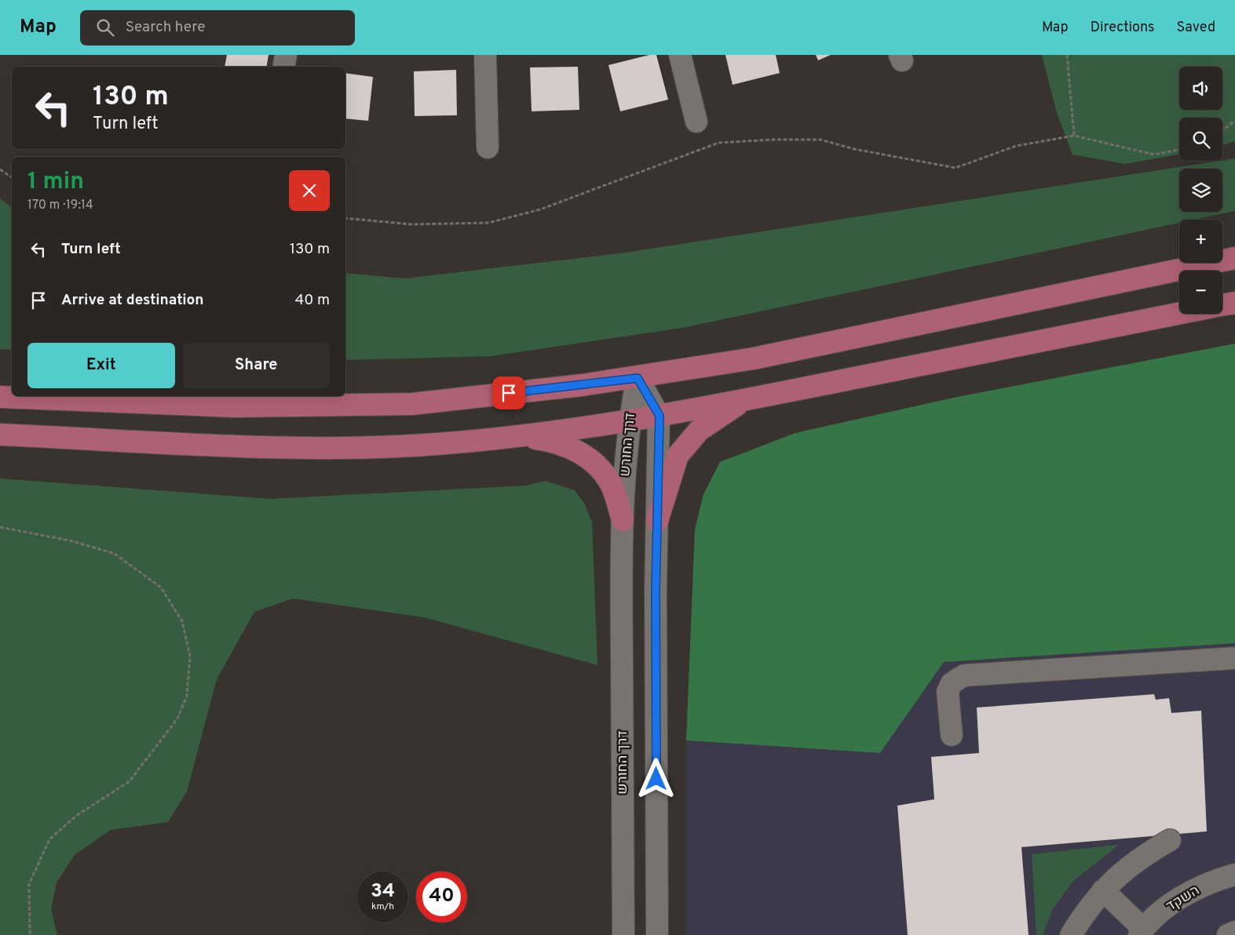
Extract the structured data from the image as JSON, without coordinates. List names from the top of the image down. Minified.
{"streets":{"street":["דרך החורש","השקד"]},"page":{"header":"Map","search":"Search here","nav":["Map","Directions","Saved"],"map_buttons":["+","−"],"turn":["130 m","Turn left"],"heading":["1 min","170 m · 19:14"],"list":[{"name":"Turn left","value":"130 m"},{"name":"Arrive at destination","value":"40 m"}],"buttons":["Exit","Share"],"speed":"34 km/h","limit":"40"}}
